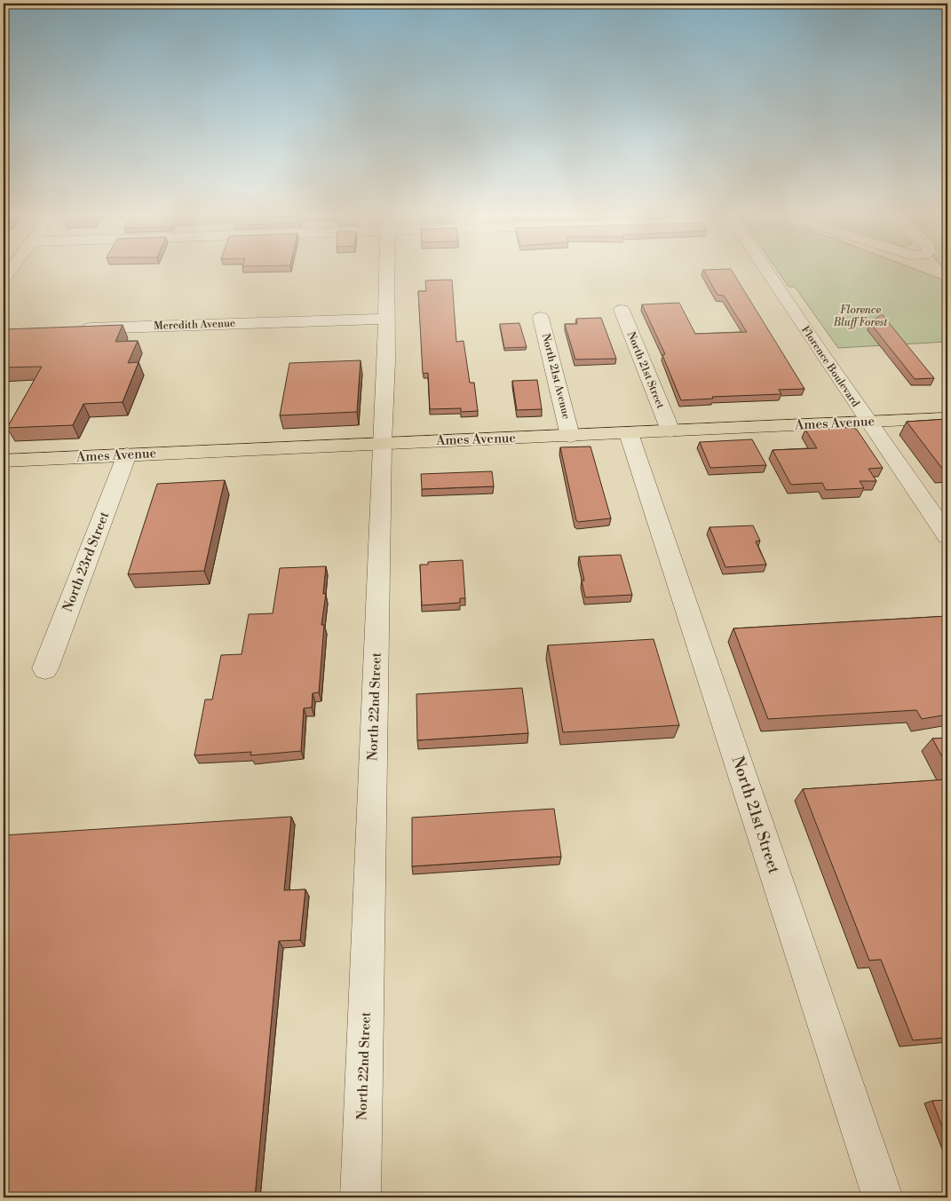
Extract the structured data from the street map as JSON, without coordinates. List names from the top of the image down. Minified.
{"streets":{"main road":["Ames Avenue"],"street":["Meredith Avenue","Florence Boulevard","North 21st Street","North 21st Avenue","North 23rd Street","North 22nd Street"]},"crossings":[["Meredith Avenue","North 22nd Street"],["Florence Boulevard","Ames Avenue"],["North 21st Street","Ames Avenue"],["North 21st Avenue","Ames Avenue"],["Ames Avenue","North 23rd Street"],["Ames Avenue","North 22nd Street"]],"parks":["Florence Bluff Forest"]}
